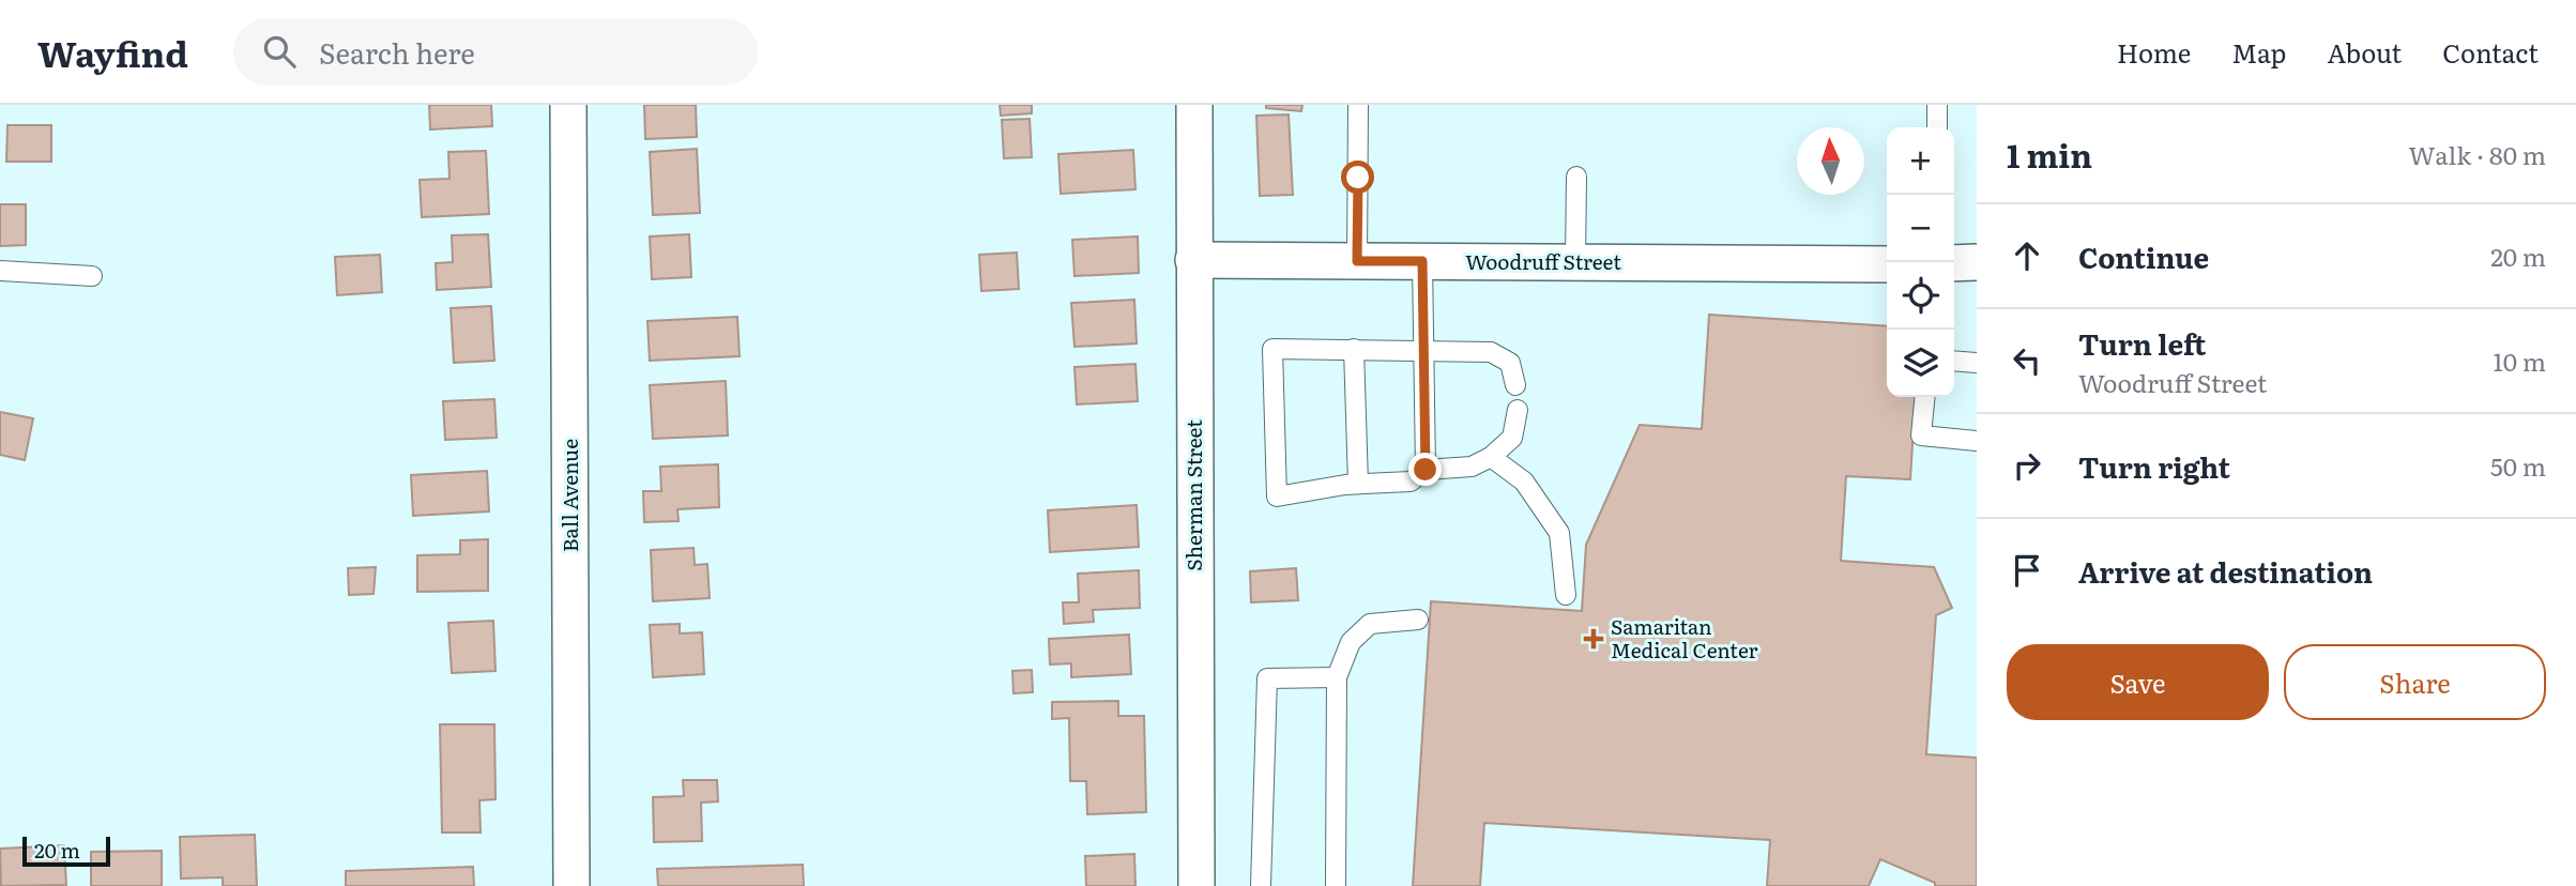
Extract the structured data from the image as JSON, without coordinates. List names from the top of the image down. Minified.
{"streets":{"street":["Woodruff Street","Ball Avenue","Sherman Street"]},"crossings":[["Woodruff Street","Sherman Street"]],"places":{"health":["Samaritan Medical Center"]},"scale_bar":"20 m","north":"top","page":{"header":"Wayfind","search":"Search here","nav":["Home","Map","About","Contact"],"heading":["1 min","Walk · 80 m"],"map_buttons":["+","−"],"list":[["Continue","20 m"],["Turn left","Woodruff Street","10 m"],["Turn right","50 m"],"Arrive at destination"],"buttons":["Save","Share"],"scale":"20 m"}}
